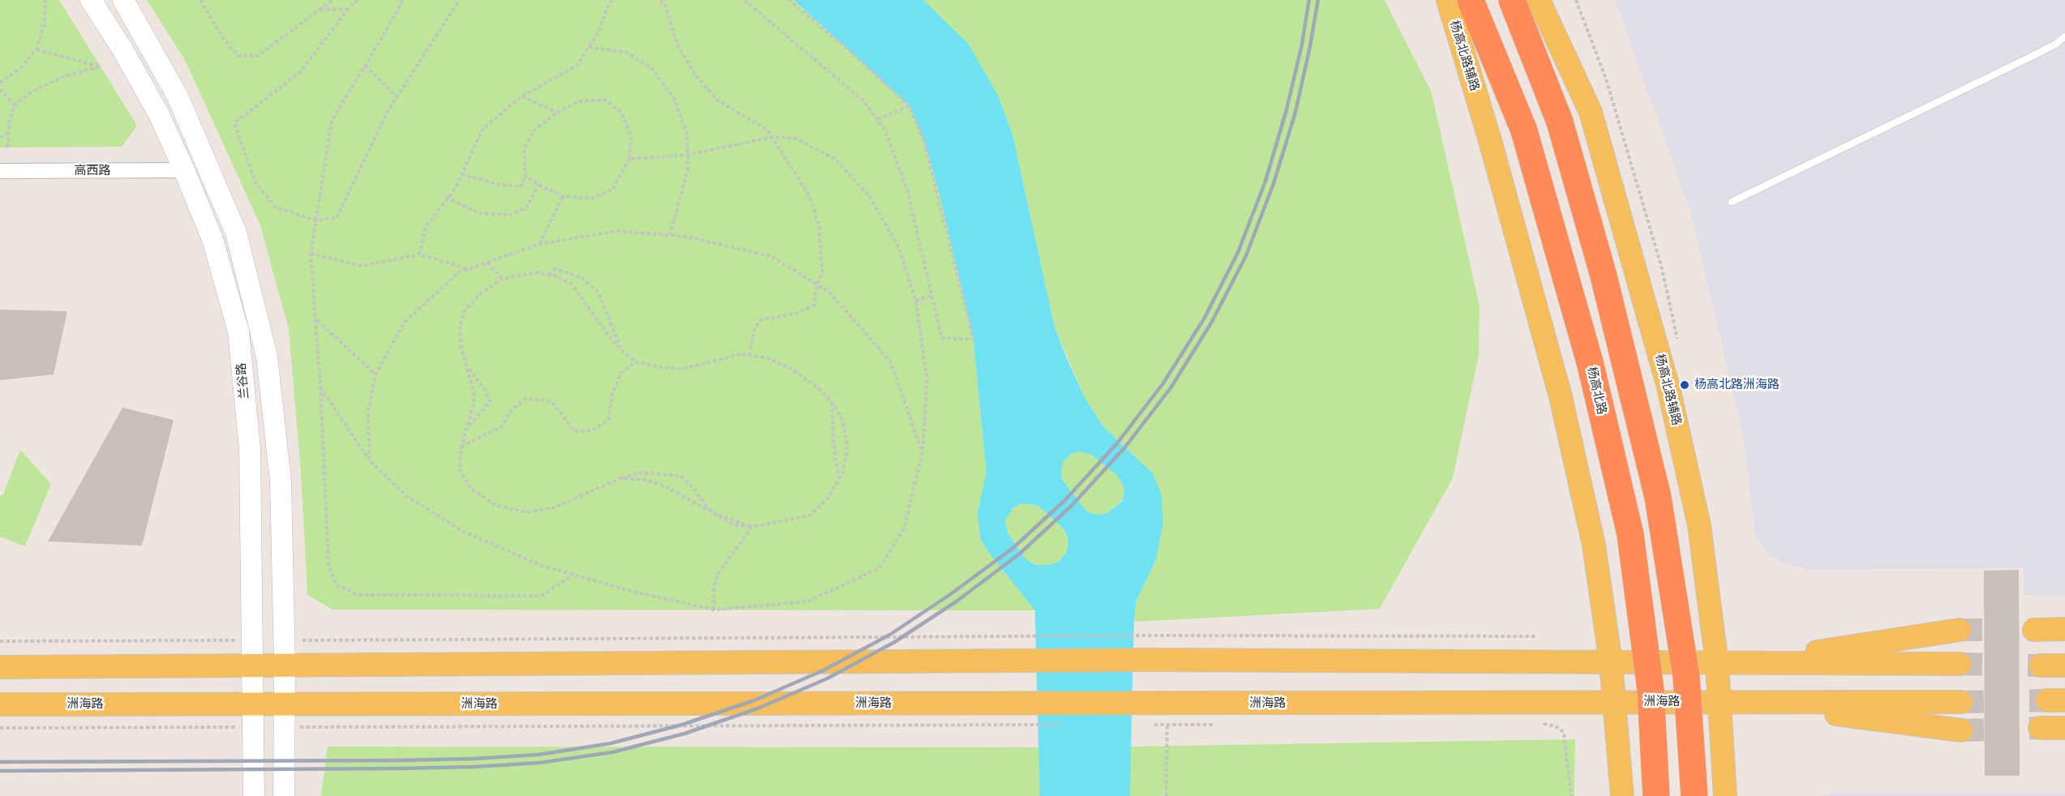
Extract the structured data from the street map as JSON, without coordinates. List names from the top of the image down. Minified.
{"streets":{"highway":["杨高北路"],"main road":["杨高北路辅路","洲海路"],"street":["高西路","兰谷路"]},"crossings":[["杨高北路辅路","洲海路"],["高西路","兰谷路"],["兰谷路","洲海路"]],"places":["杨高北路洲海路"]}
